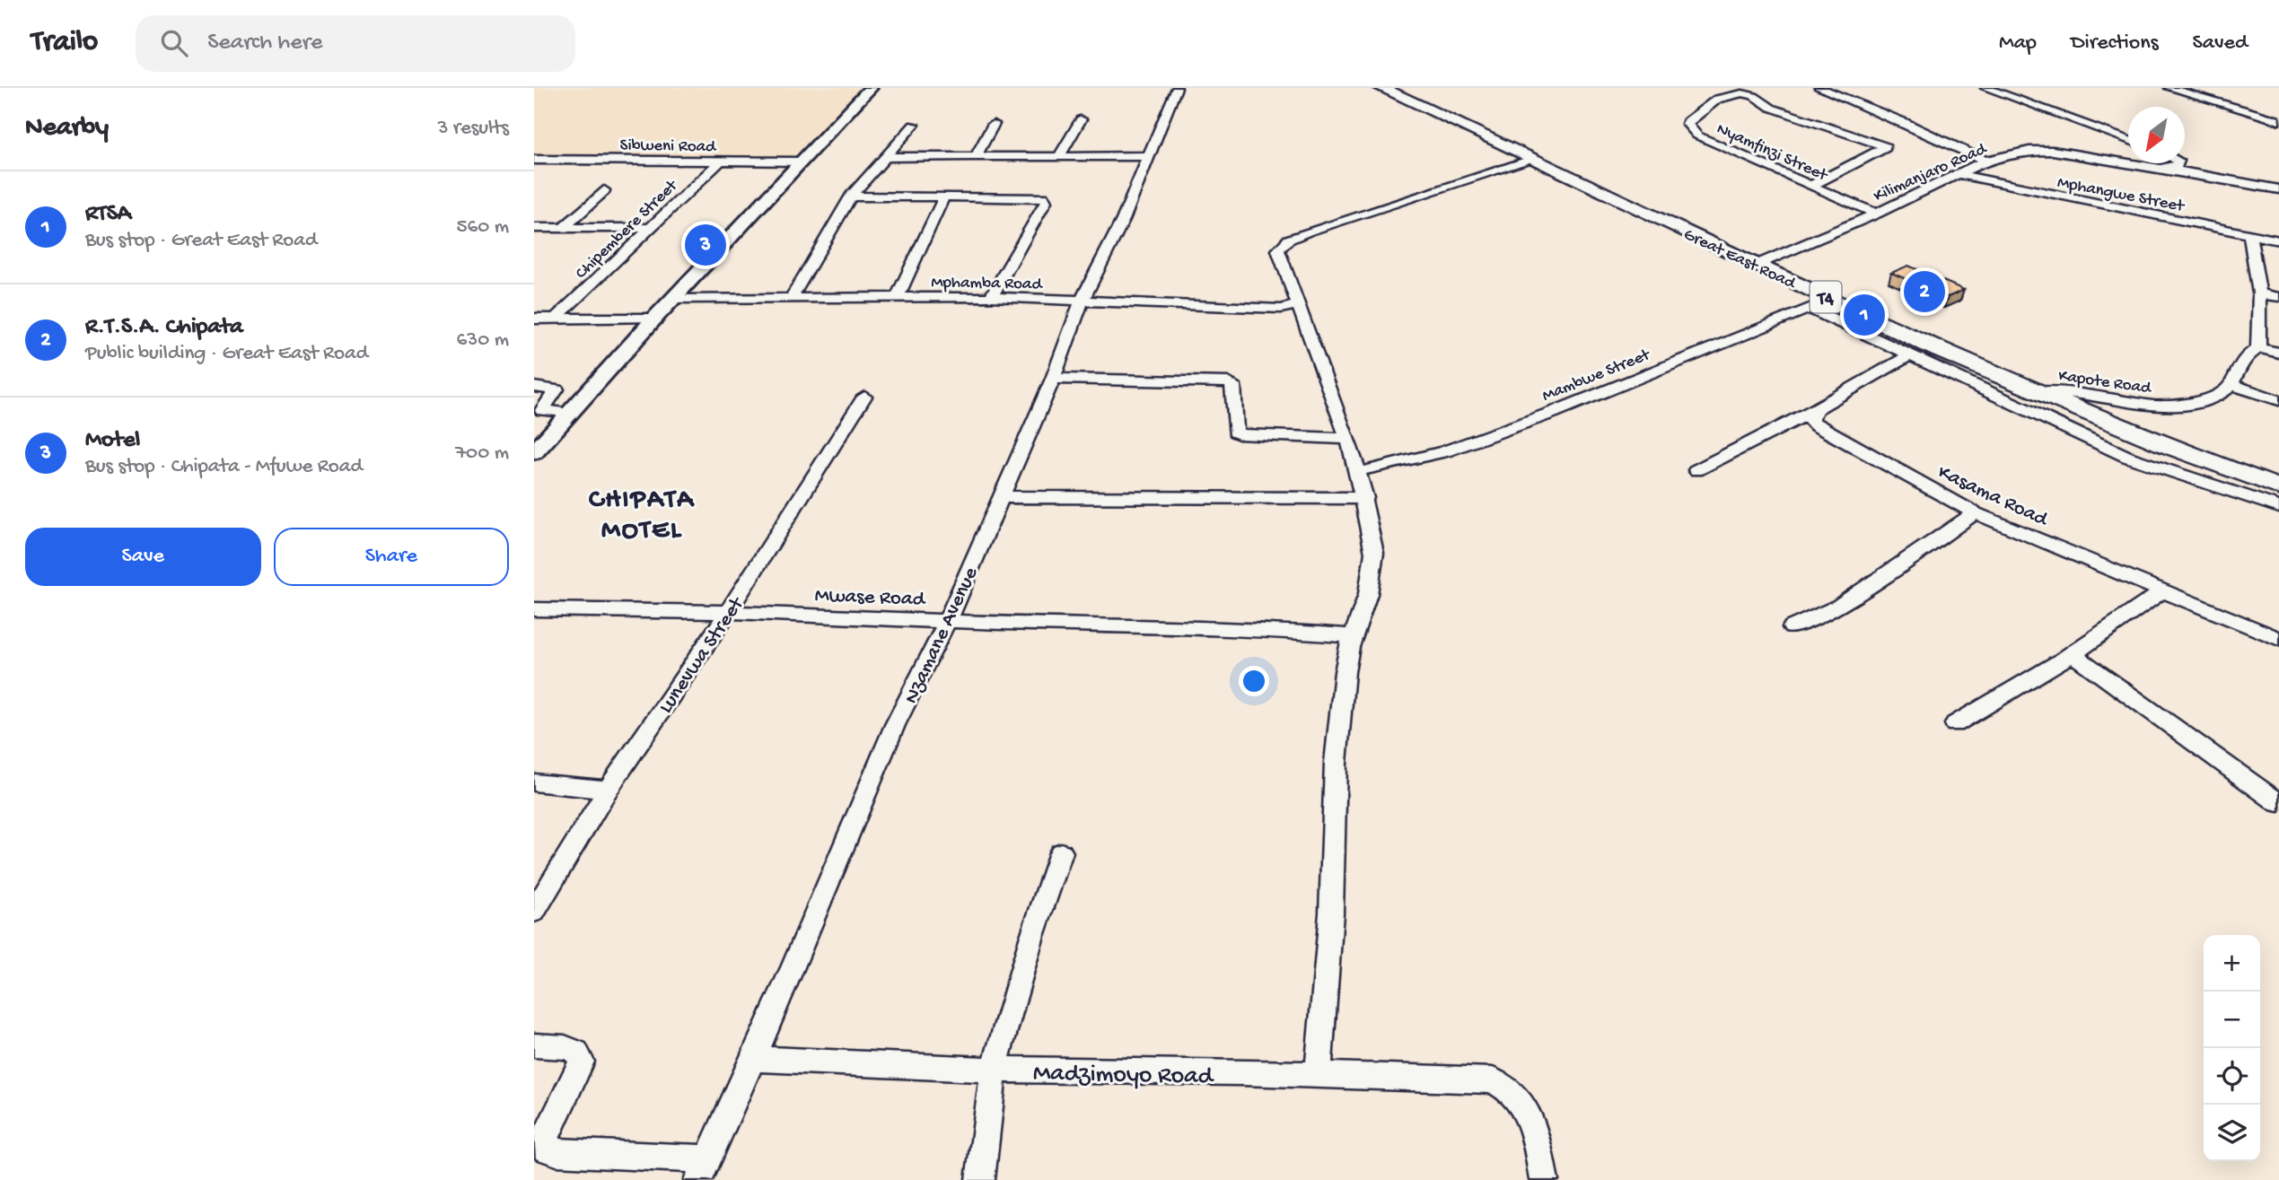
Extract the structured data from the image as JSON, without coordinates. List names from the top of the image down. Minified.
{"streets":{"highway":["Great East Road","T4"],"street":["Sibweni Road","Nyamfinzi Street","Kilimanjaro Road","Mphangwe Street","Chipembere Street","Mphamba Road","Mambwe Street","Kapote Road","Kasama Road","Mwase Road","Nzamane Avenue","Lunevwa Street","Madzimoyo Road"]},"crossings":[["Sibweni Road","Chipembere Street"],["Nyamfinzi Street","Kilimanjaro Road"],["Kilimanjaro Road","Mphangwe Street"],["Kilimanjaro Road","Great East Road"],["Great East Road","Mambwe Street"],["Great East Road","Kapote Road"],["Mphamba Road","Nzamane Avenue"],["Mwase Road","Nzamane Avenue"],["Mwase Road","Lunevwa Street"],["Nzamane Avenue","Madzimoyo Road"]],"districts":["CHIPATA MOTEL"],"north":"bottom left","page":{"header":"Trailo","search":"Search here","nav":["Map","Directions","Saved"],"heading":["Nearby","3 results"],"list":[{"mark":"1","name":"RTSA","note":"Bus stop · Great East Road","value":"560 m"},{"mark":"2","name":"R.T.S.A. Chipata","note":"Public building · Great East Road","value":"630 m"},{"mark":"3","name":"Motel","note":"Bus stop · Chipata - Mfuwe Road","value":"700 m"}],"pins":["3","2","1"],"buttons":["Save","Share"],"map_buttons":["+","−"]}}
